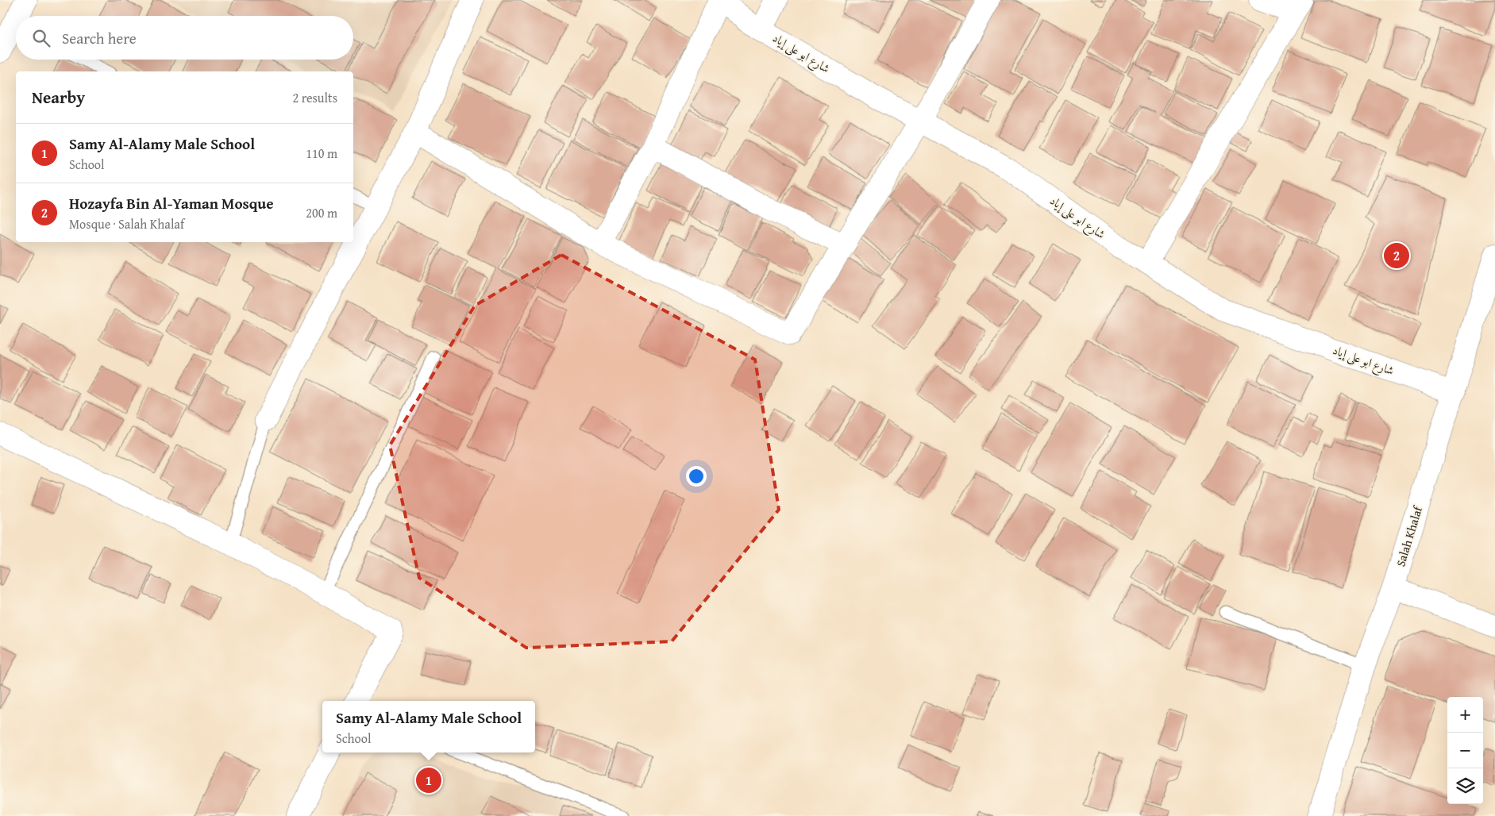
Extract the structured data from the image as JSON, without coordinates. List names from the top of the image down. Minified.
{"streets":{"street":["شارع ابو على إياد","Salah Khalaf"]},"crossings":[["شارع ابو على إياد","Salah Khalaf"]],"page":{"search":"Search here","heading":["Nearby","2 results"],"list":[{"mark":"1","name":"Samy Al-Alamy Male School","note":"School","value":"110 m"},{"mark":"2","name":"Hozayfa Bin Al-Yaman Mosque","note":"Mosque · Salah Khalaf","value":"200 m"}],"pins":["2","1"],"map_buttons":["+","−"],"popup":["Samy Al-Alamy Male School","School"]}}
